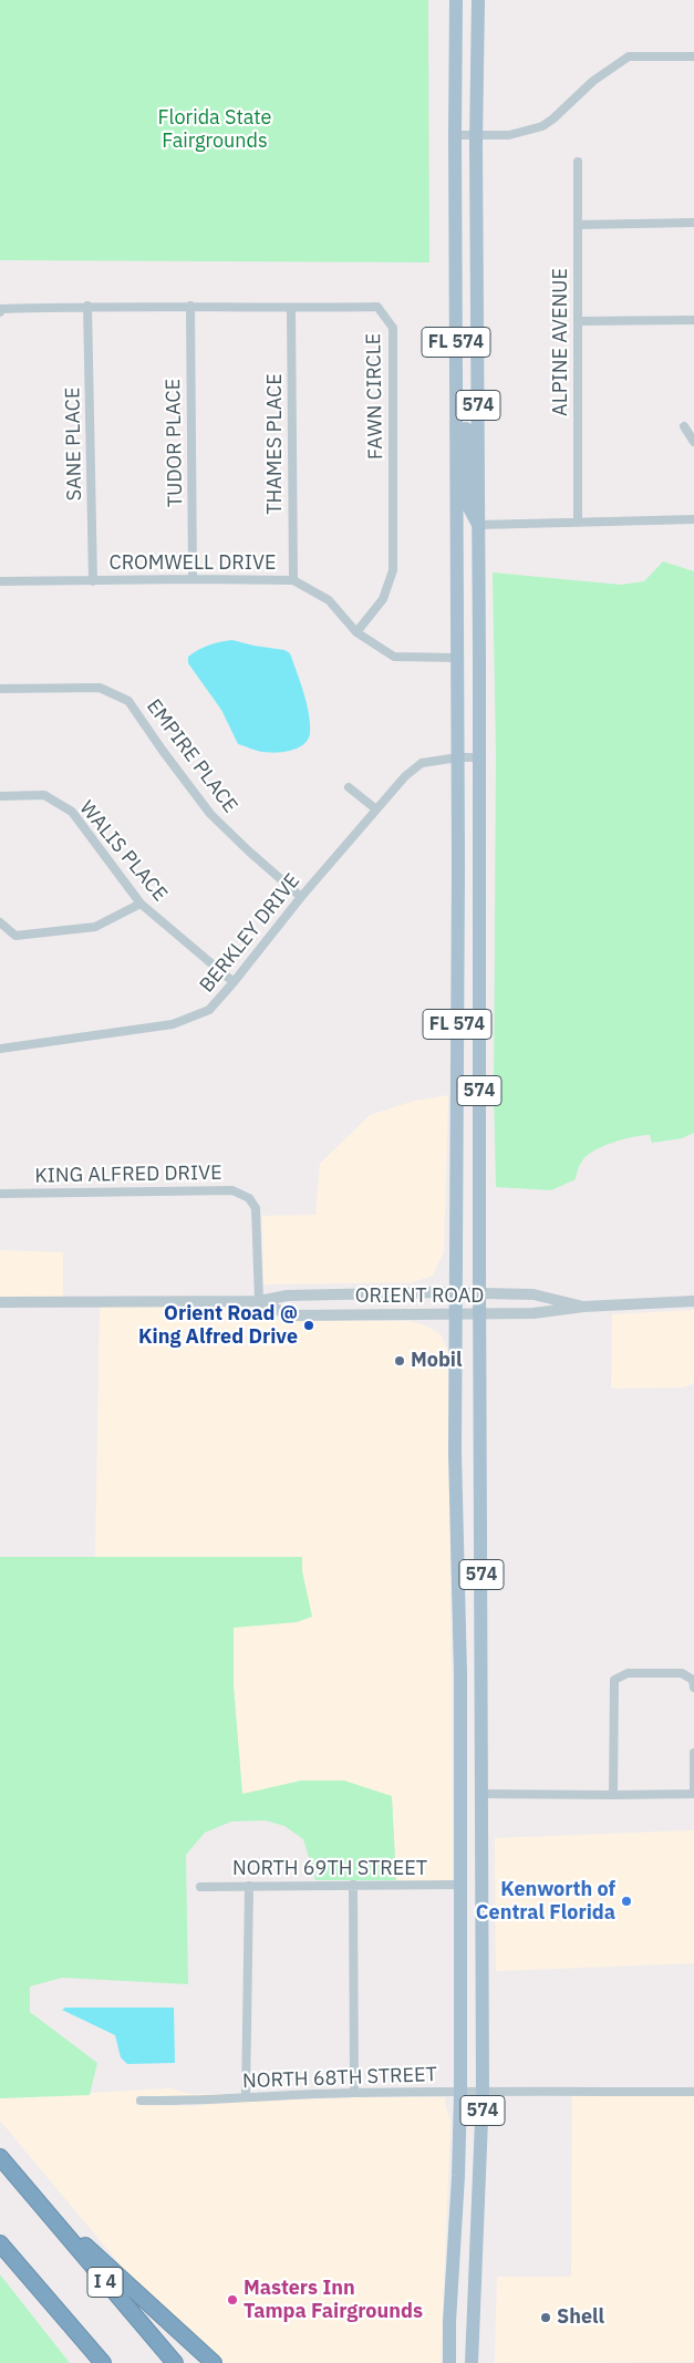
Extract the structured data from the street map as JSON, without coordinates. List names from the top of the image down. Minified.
{"streets":{"highway":["I 4"],"main road":["FL 574","574"],"street":["ALPINE AVENUE","FAWN CIRCLE","TUDOR PLACE","SANE PLACE","THAMES PLACE","CROMWELL DRIVE","EMPIRE PLACE","WALIS PLACE","BERKLEY DRIVE","KING ALFRED DRIVE","ORIENT ROAD","NORTH 69TH STREET","NORTH 68TH STREET"]},"crossings":[["FL 574","CROMWELL DRIVE"],["FL 574","BERKLEY DRIVE"],["FL 574","ORIENT ROAD"],["FL 574","NORTH 69TH STREET"],["FL 574","NORTH 68TH STREET"],["FAWN CIRCLE","TUDOR PLACE"],["FAWN CIRCLE","SANE PLACE"],["FAWN CIRCLE","THAMES PLACE"],["FAWN CIRCLE","CROMWELL DRIVE"],["574","BERKLEY DRIVE"],["574","ORIENT ROAD"],["574","NORTH 68TH STREET"],["TUDOR PLACE","CROMWELL DRIVE"],["SANE PLACE","CROMWELL DRIVE"],["THAMES PLACE","CROMWELL DRIVE"],["EMPIRE PLACE","BERKLEY DRIVE"],["WALIS PLACE","BERKLEY DRIVE"],["KING ALFRED DRIVE","ORIENT ROAD"]],"parks":["Florida State Fairgrounds"],"places":["Orient Road @ King Alfred Drive","Mobil","Kenworth of Central Florida","Masters Inn Tampa Fairgrounds","Shell"]}
